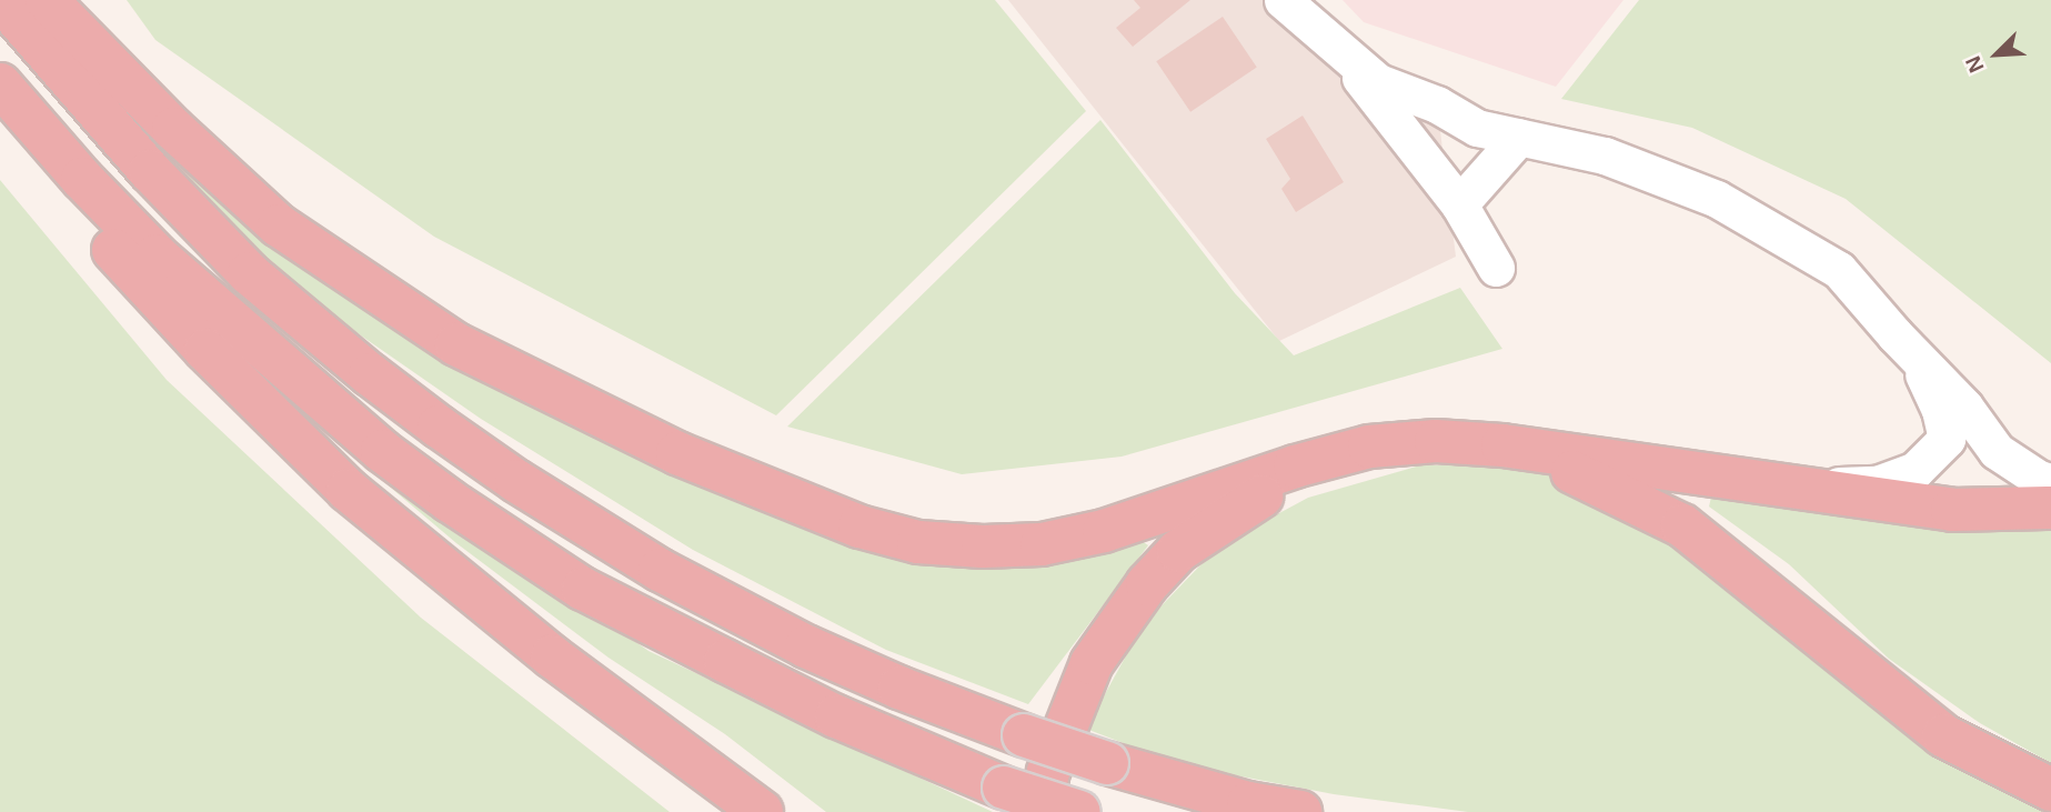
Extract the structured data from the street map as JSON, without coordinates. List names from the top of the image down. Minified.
{"north":"bottom left"}
